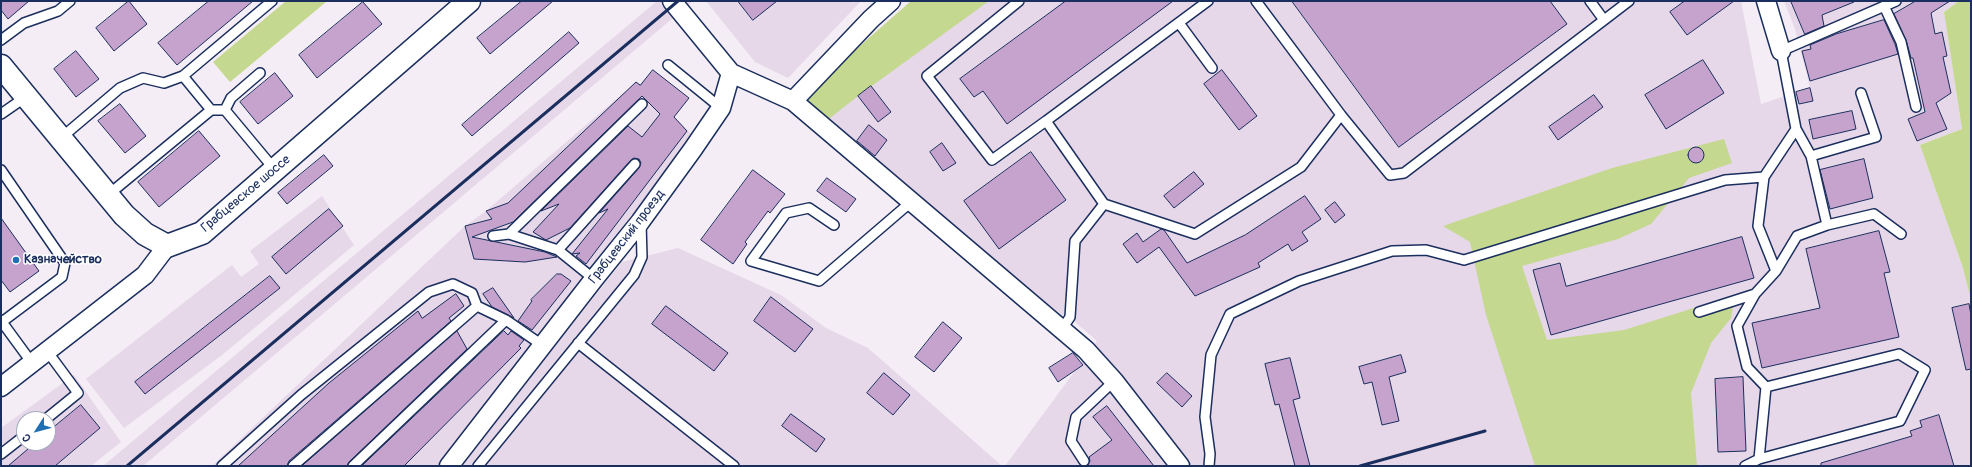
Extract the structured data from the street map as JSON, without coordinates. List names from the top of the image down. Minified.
{"streets":{"main road":["Грабцевское шоссе"],"street":["Грабцевский проезд"]},"places":["Казначейство"],"north":"bottom left"}
